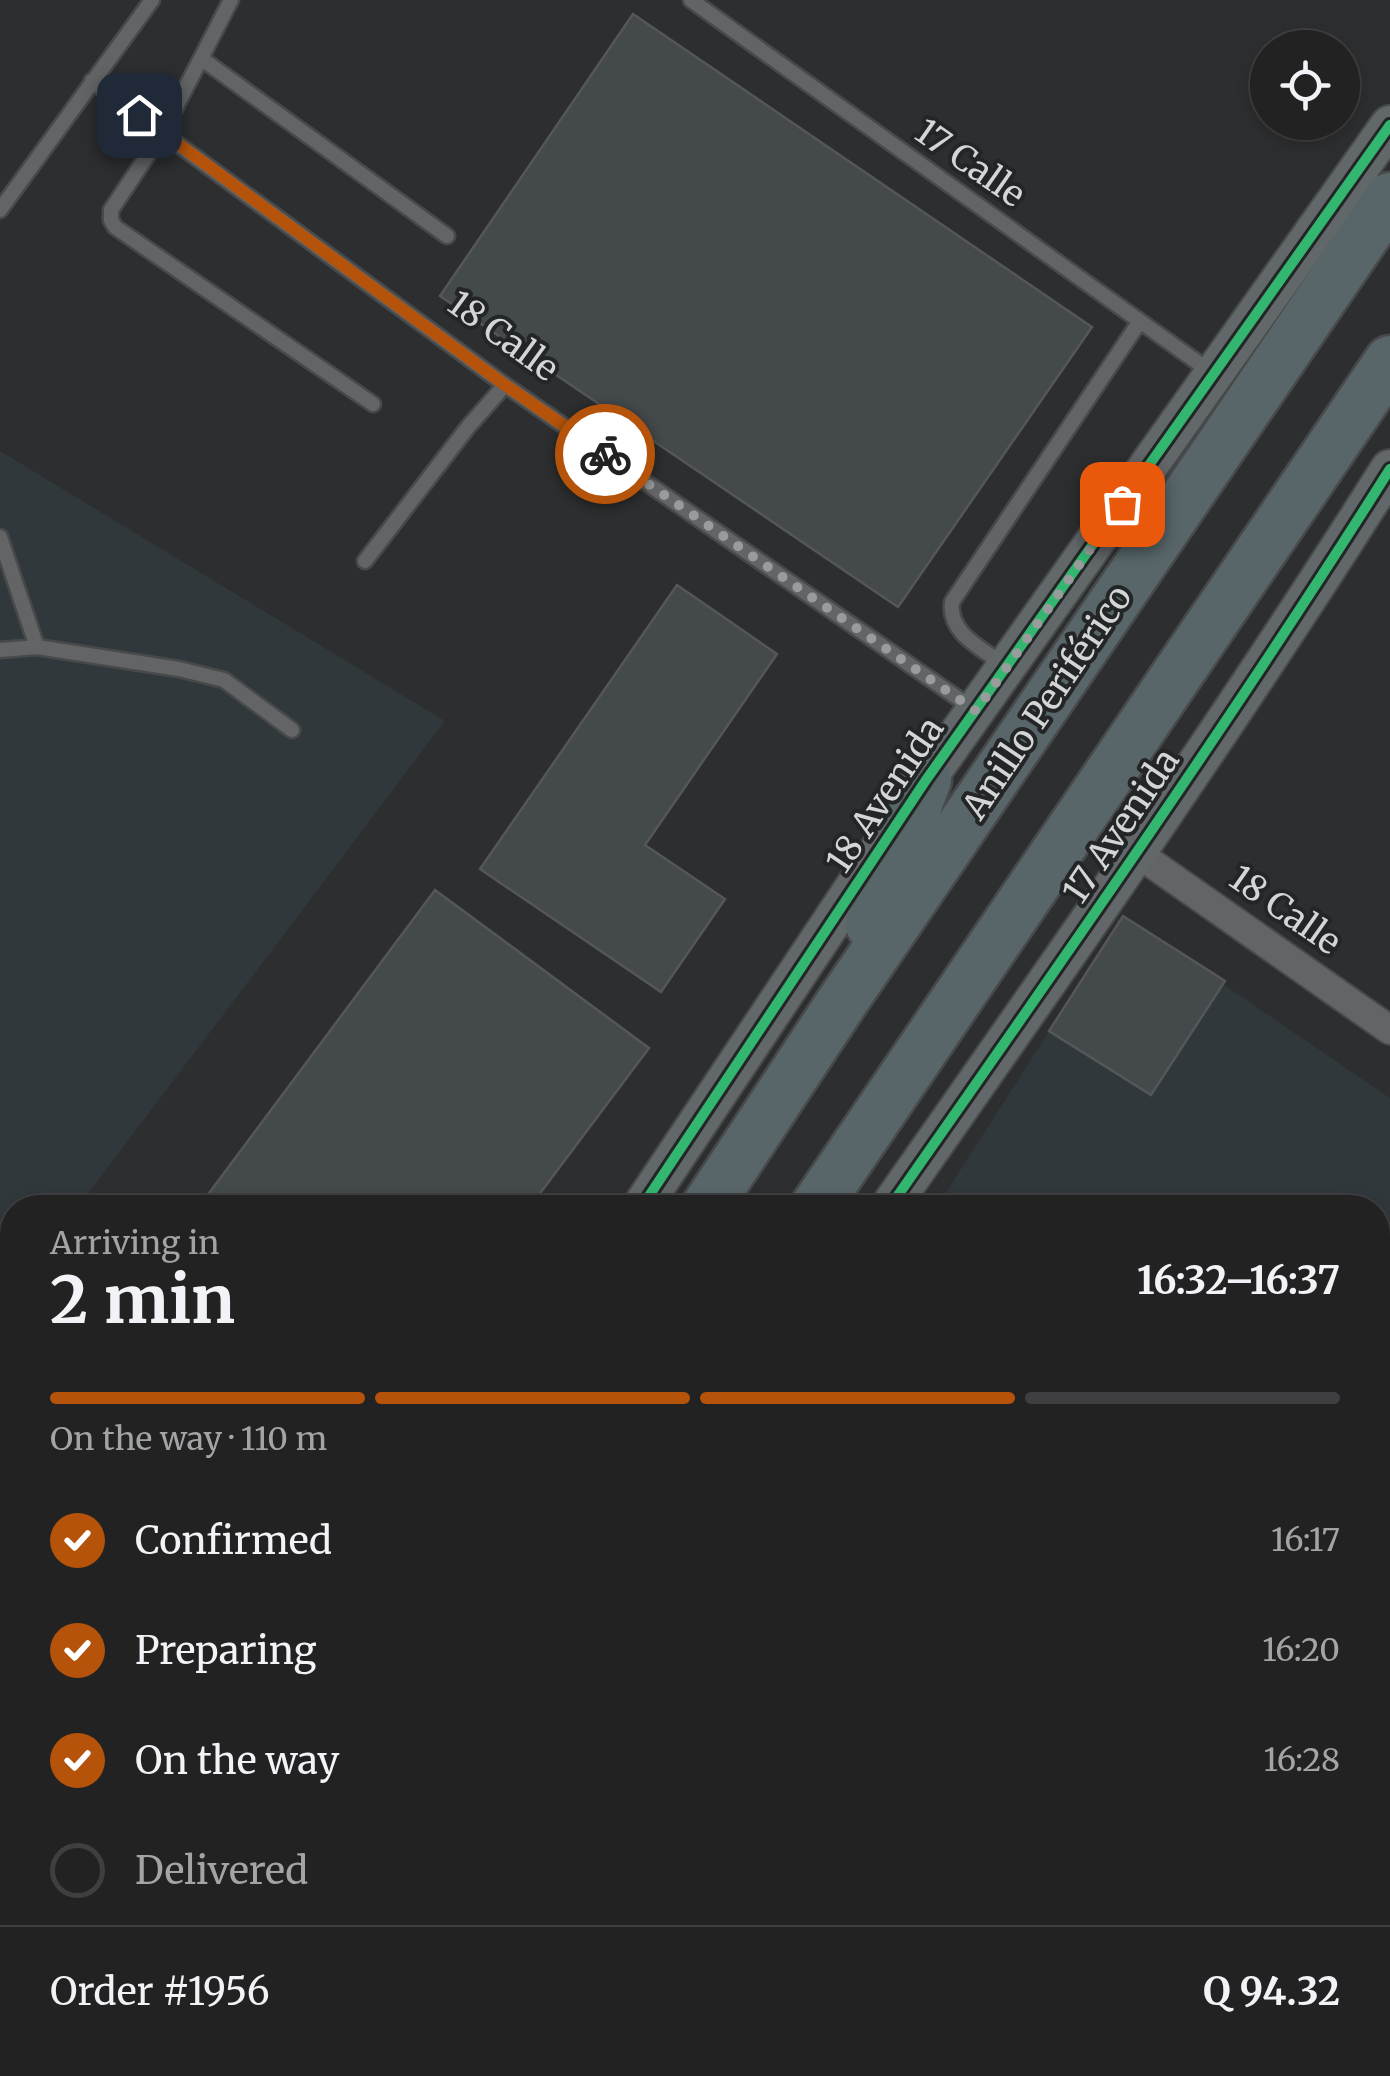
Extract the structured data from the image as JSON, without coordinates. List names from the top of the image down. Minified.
{"streets":{"highway":["Anillo Periférico"],"street":["18 Calle","18 Avenida","17 Avenida"],"lane":["17 Calle"]},"crossings":[["17 Calle","18 Avenida"],["18 Calle","18 Avenida"],["18 Calle","17 Avenida"]],"page":{"heading":["2 min","Arriving in","16:32–16:37"],"panel":["Order #1956","Q 94.32"],"bar":"On the way · 110 m","list":[["Confirmed","16:17"],["Preparing","16:20"],["On the way","16:28"],"Delivered"]}}
